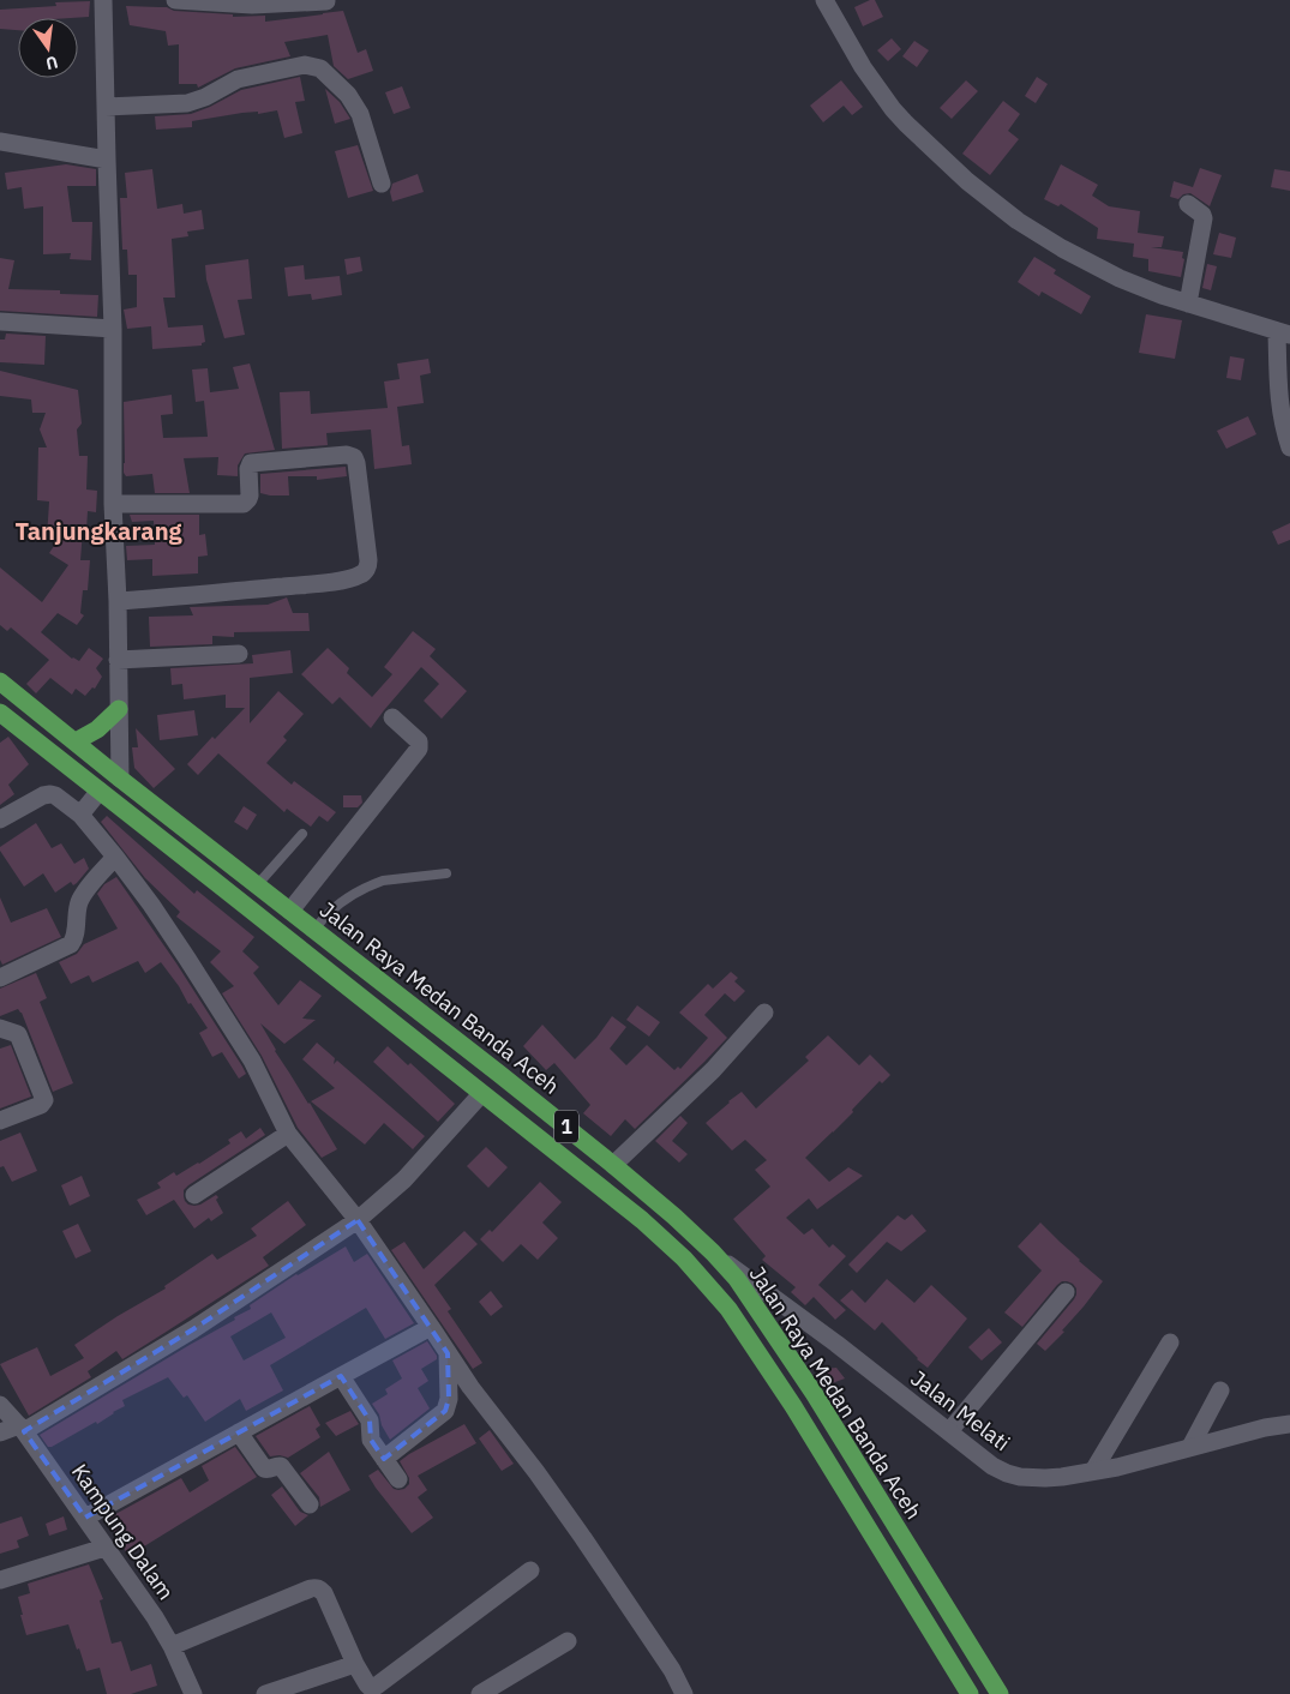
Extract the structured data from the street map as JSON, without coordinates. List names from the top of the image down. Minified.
{"streets":{"highway":["Jalan Raya Medan Banda Aceh","1"],"street":["Jalan Melati","Kampung Dalam"]},"crossings":[["Jalan Raya Medan Banda Aceh","Jalan Melati"]],"districts":["Tanjungkarang"],"north":"bottom"}
